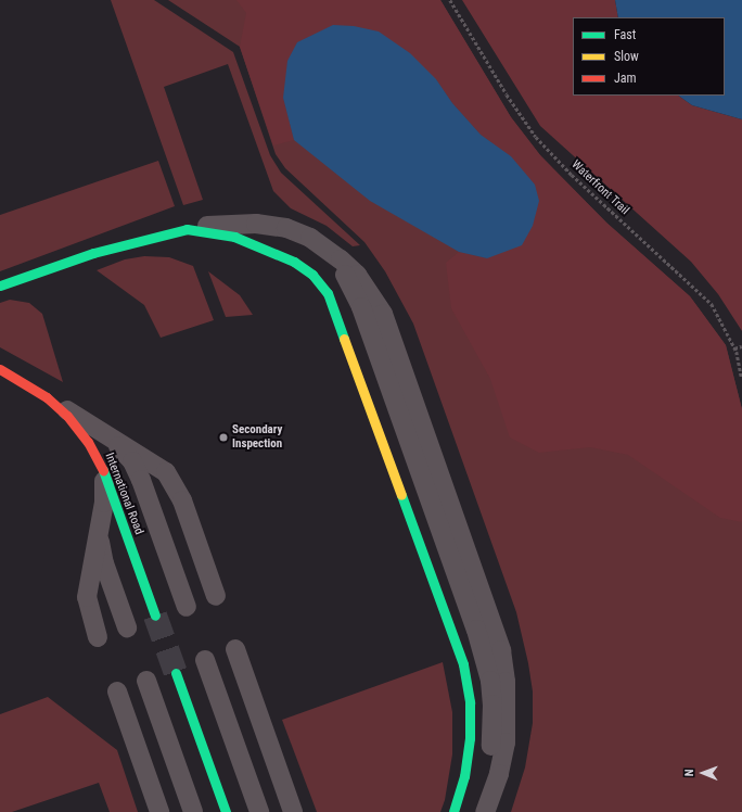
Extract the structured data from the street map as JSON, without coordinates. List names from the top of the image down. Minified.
{"streets":{"main road":["International Road"],"path":["Waterfront Trail"]},"places":["Secondary Inspection"],"legend":["Fast","Slow","Jam"],"north":"left"}
